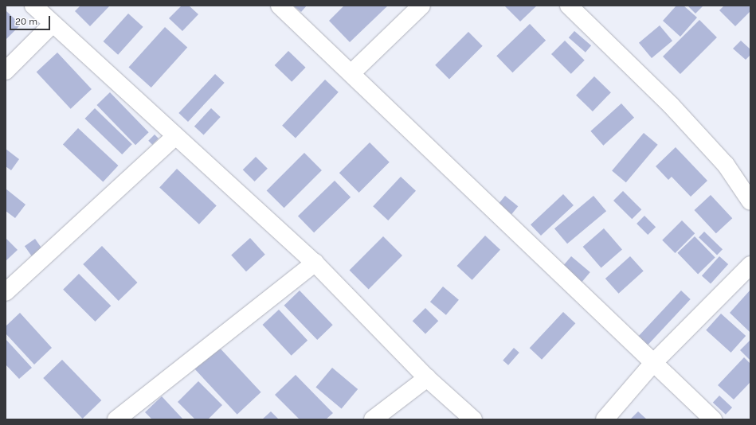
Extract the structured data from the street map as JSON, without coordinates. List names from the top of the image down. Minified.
{"scale_bar":"20 m"}
